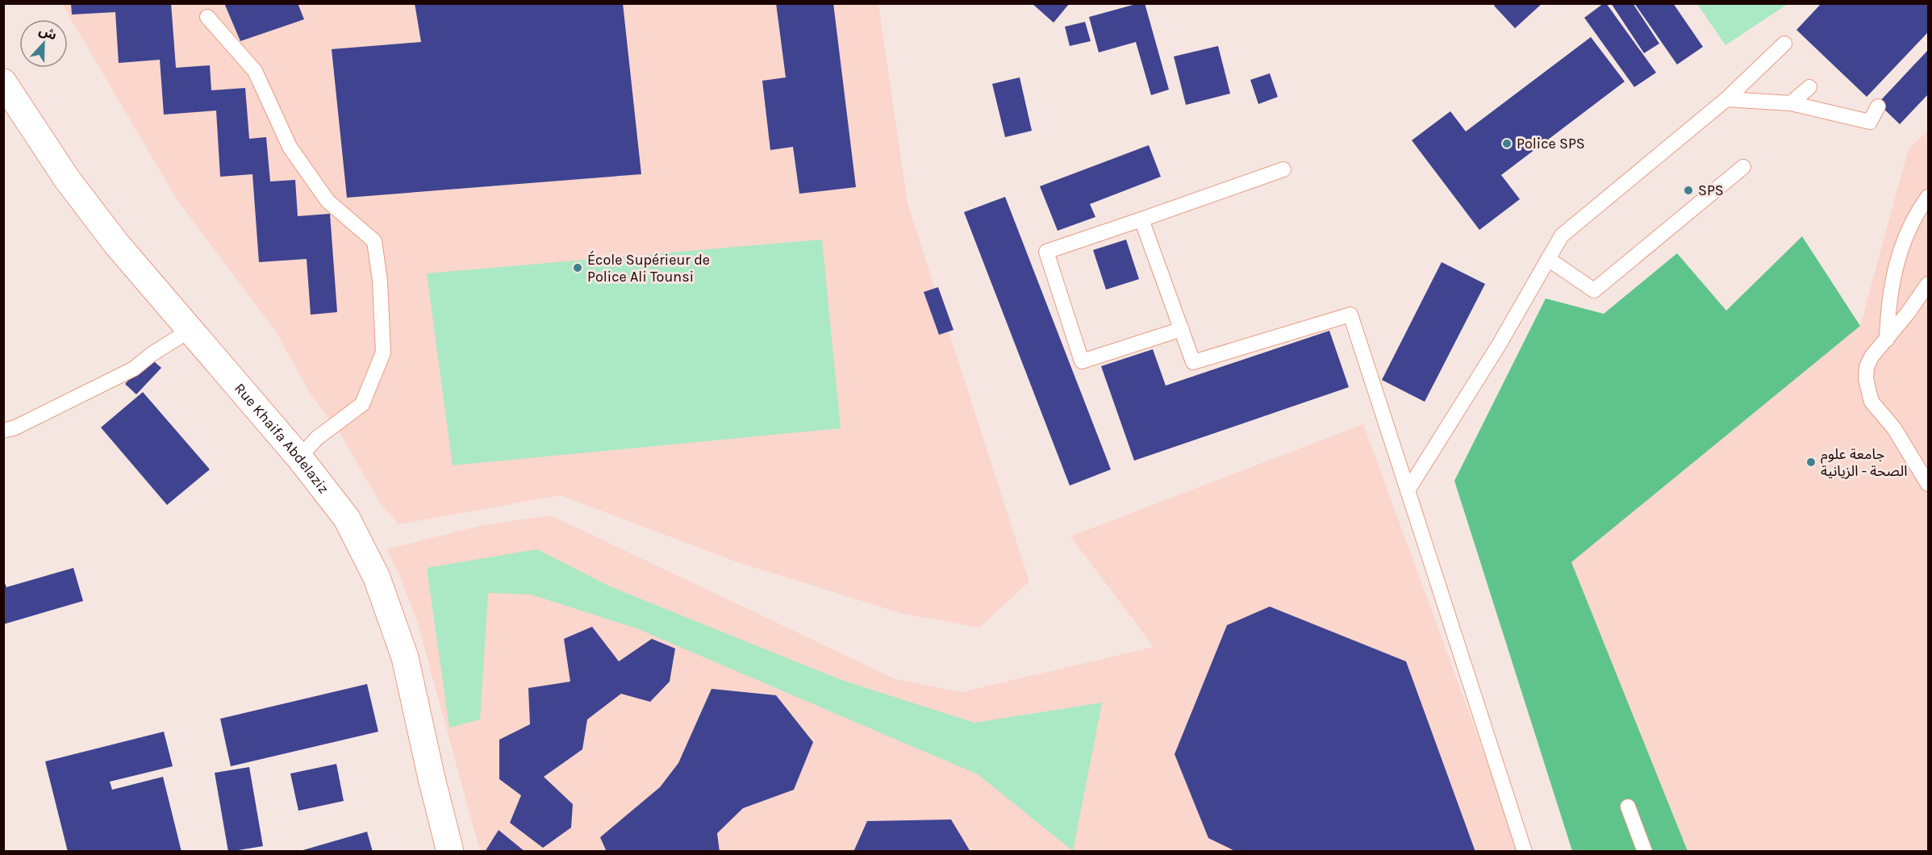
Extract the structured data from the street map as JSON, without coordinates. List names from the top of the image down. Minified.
{"streets":{"street":["Rue Khaifa Abdelaziz"]},"places":["Police SPS","SPS","École Supérieur de Police Ali Tounsi","جامعة علوم الصحة - الزيانية"],"north":"top"}
